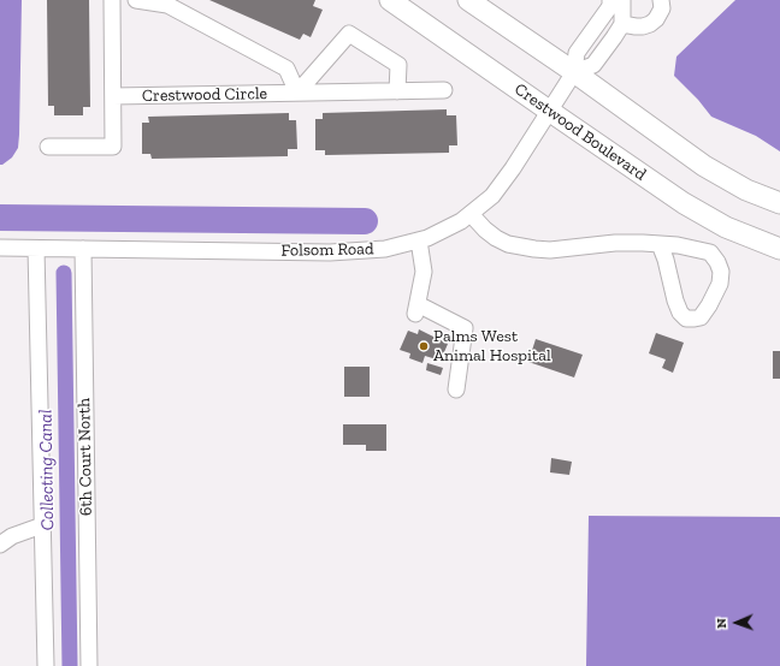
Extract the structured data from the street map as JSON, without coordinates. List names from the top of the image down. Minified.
{"streets":{"main road":["Crestwood Boulevard"],"street":["Crestwood Circle","Folsom Road","6th Court North"]},"crossings":[["Crestwood Boulevard","Folsom Road"],["Folsom Road","6th Court North"]],"water":["Collecting Canal"],"places":["Palms West Animal Hospital"],"north":"left"}
